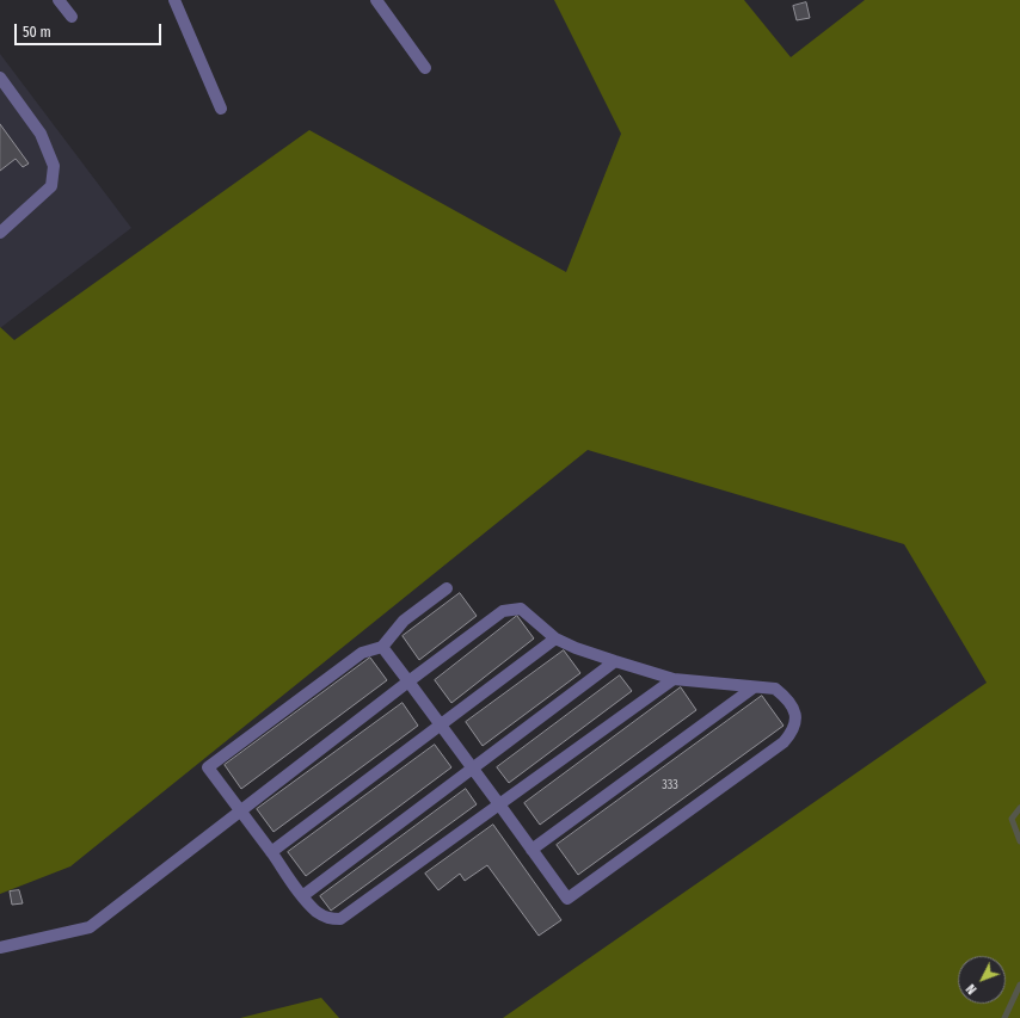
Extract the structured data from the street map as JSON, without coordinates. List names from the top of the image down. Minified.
{"house_numbers":["333"],"scale_bar":"50 m","north":"bottom left"}
